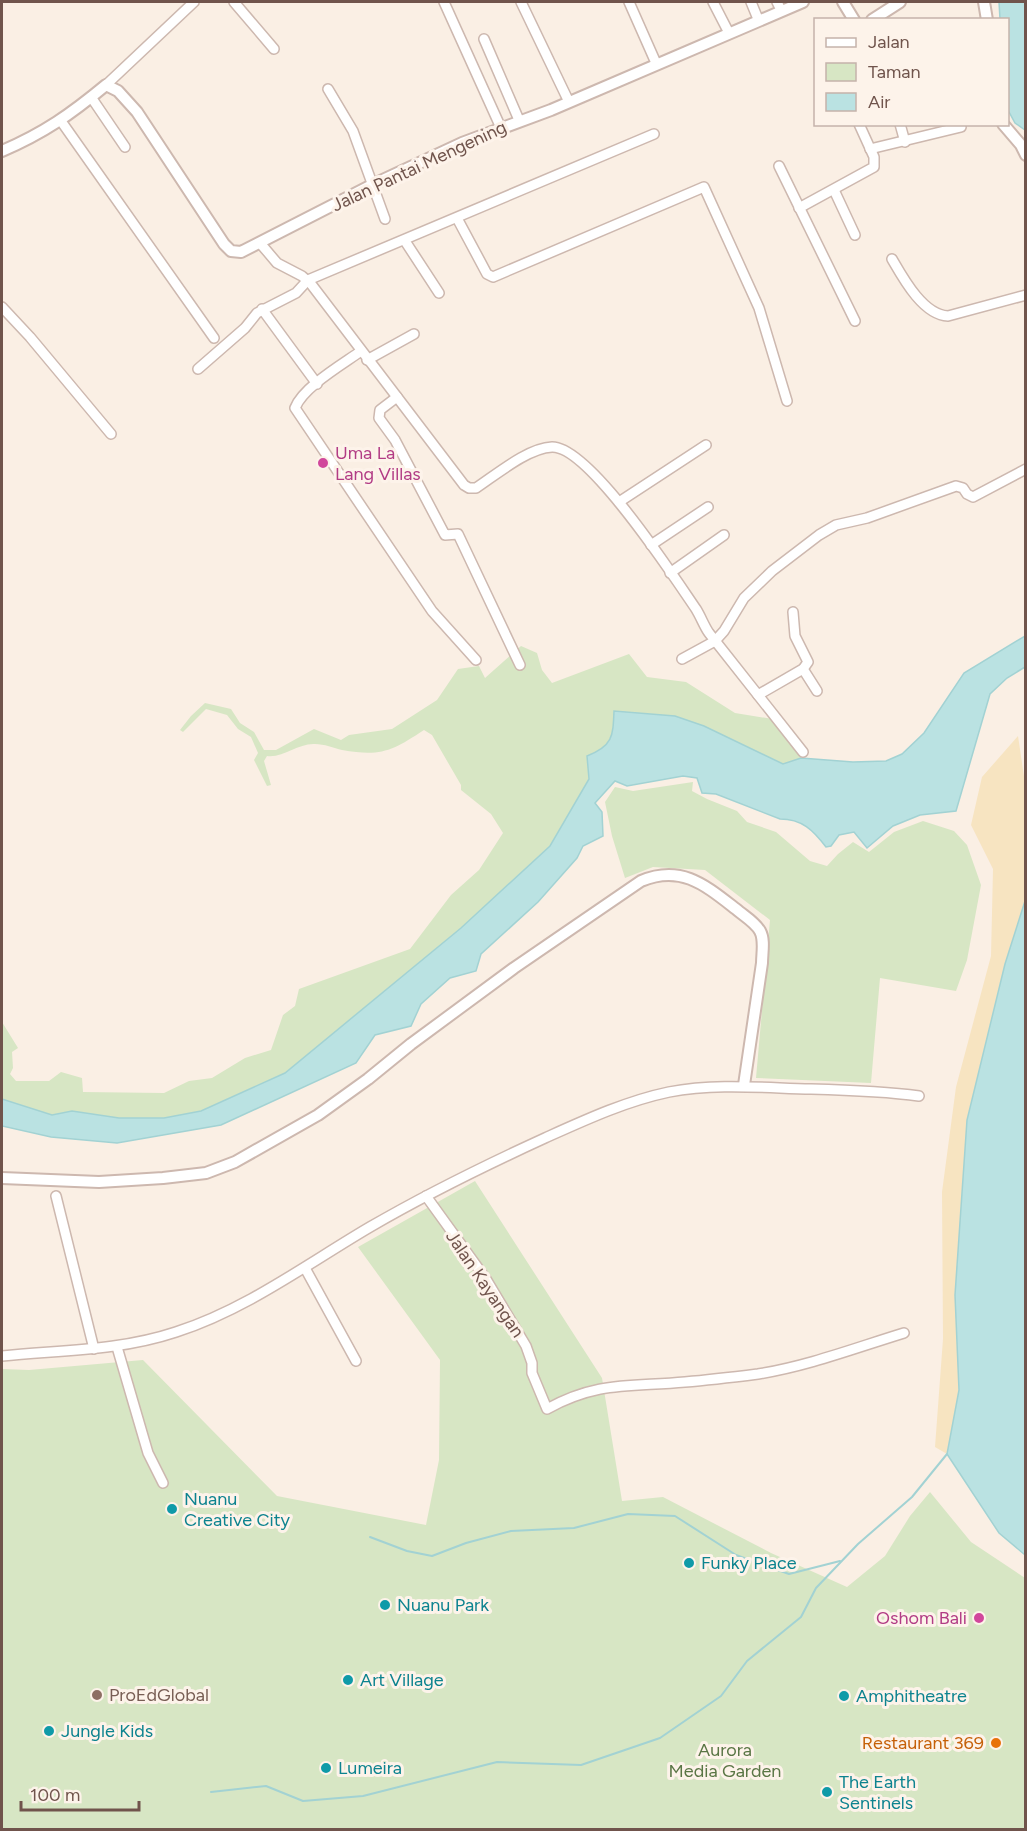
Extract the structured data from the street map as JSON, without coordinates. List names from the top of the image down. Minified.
{"streets":{"street":["Jalan Pantai Mengening","Jalan Kayangan"]},"parks":["Aurora Media Garden"],"places":["Uma La Lang Villas","Nuanu Creative City","Funky Place","Nuanu Park","Oshom Bali","Art Village","ProEdGlobal","Amphitheatre","Jungle Kids","Restaurant 369","Lumeira","The Earth Sentinels"],"legend":["Jalan","Taman","Air"],"scale_bar":"100 m"}
